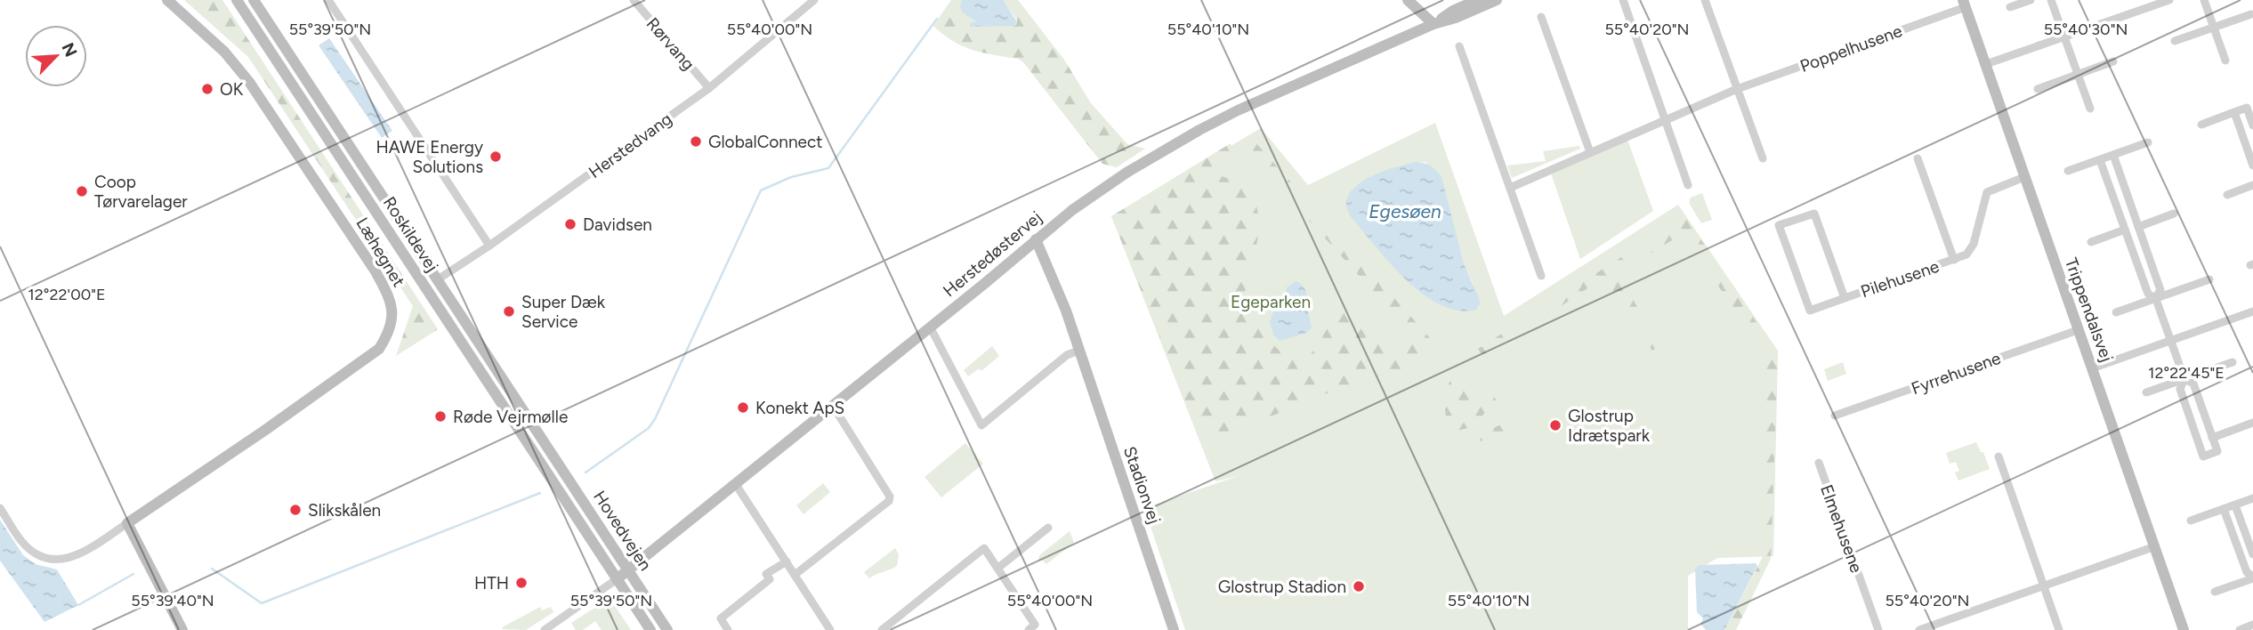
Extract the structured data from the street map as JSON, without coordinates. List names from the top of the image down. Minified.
{"streets":{"street":["Rørvang","Poppelhusene","Herstedvang","Roskildevej","Læhegnet","Herstedøstervej","Pilehusene","Trippendalsvej","Fyrrehusene","Stadionvej","Elmehusene","Hovedvejen"]},"crossings":[["Rørvang","Herstedvang"],["Poppelhusene","Trippendalsvej"],["Herstedvang","Roskildevej"],["Roskildevej","Hovedvejen"],["Herstedøstervej","Stadionvej"],["Herstedøstervej","Hovedvejen"],["Pilehusene","Trippendalsvej"],["Trippendalsvej","Fyrrehusene"]],"water":["Egesøen"],"parks":["Egeparken"],"places":["OK","GlobalConnect","HAWE Energy Solutions","Coop Tørvarelager","Davidsen","Super Dæk Service","Konekt ApS","Røde Vejrmølle","Glostrup Idrætspark","Slikskålen","HTH","Glostrup Stadion"],"north":"top right","coordinates":["55°39'50\"N","55°40'00\"N","55°40'10\"N","55°40'20\"N","55°40'30\"N","12°22'00\"E","12°22'45\"E","55°39'40\"N"]}
